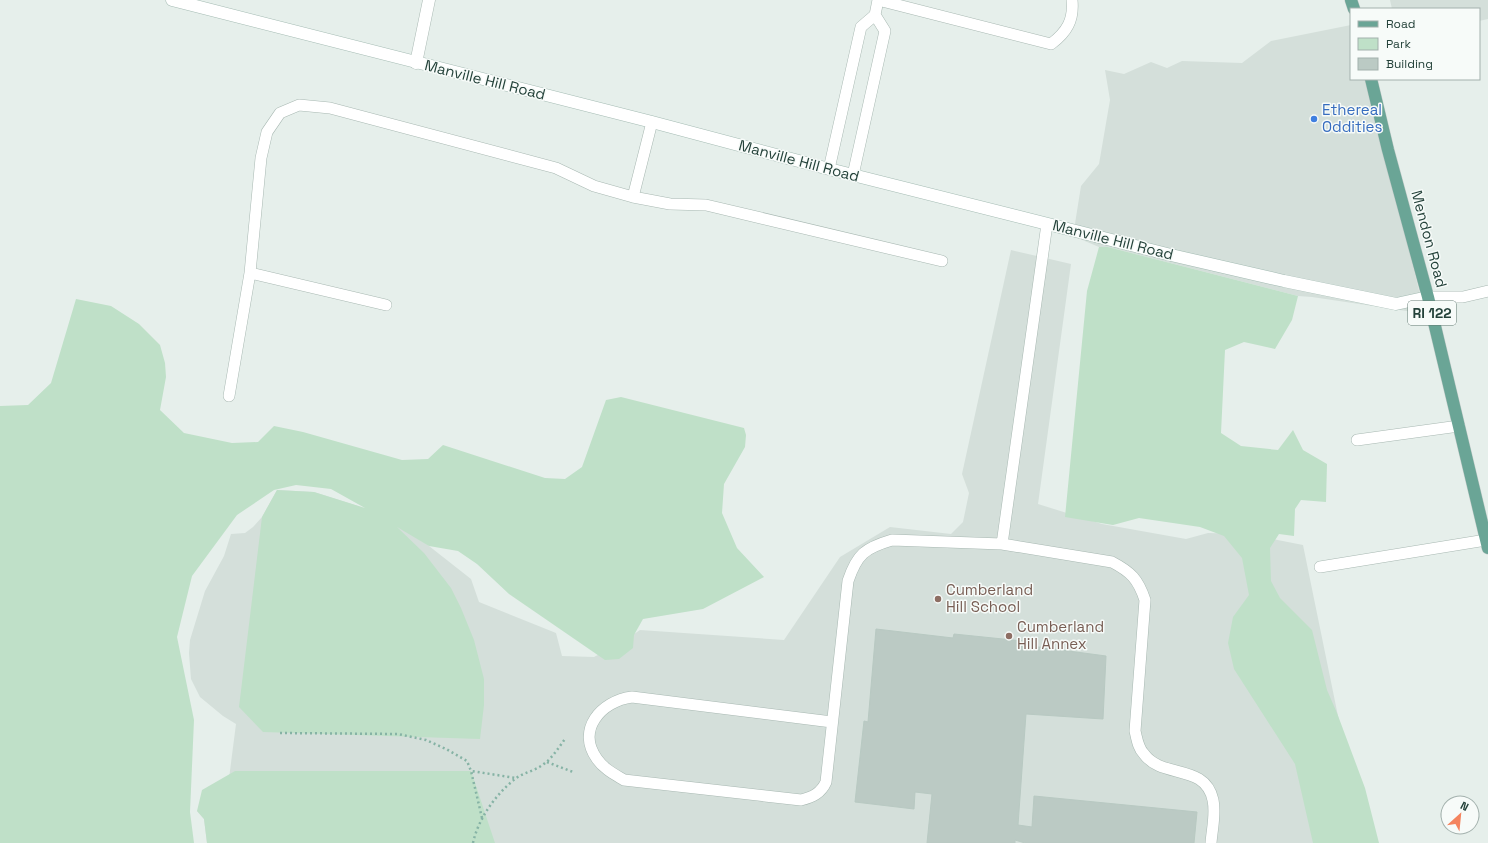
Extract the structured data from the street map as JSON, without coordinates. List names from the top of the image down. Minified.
{"streets":{"main road":["Manville Hill Road","Mendon Road","RI 122"]},"crossings":[["Manville Hill Road","Mendon Road"]],"places":["Ethereal Oddities","Cumberland Hill School","Cumberland Hill Annex"],"legend":["Road","Park","Building"],"north":"top right"}
